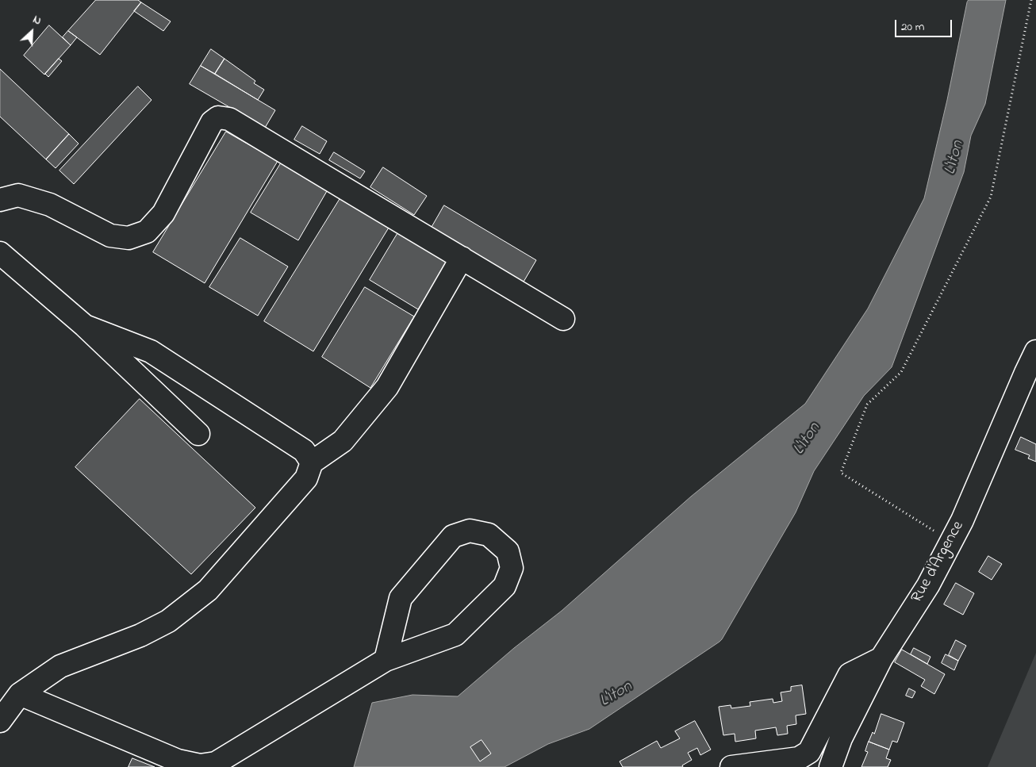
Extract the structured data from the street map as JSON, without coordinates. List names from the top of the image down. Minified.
{"streets":{"street":["Rue d'Argence"]},"water":["L'Iton"],"scale_bar":"20 m","north":"top right"}
